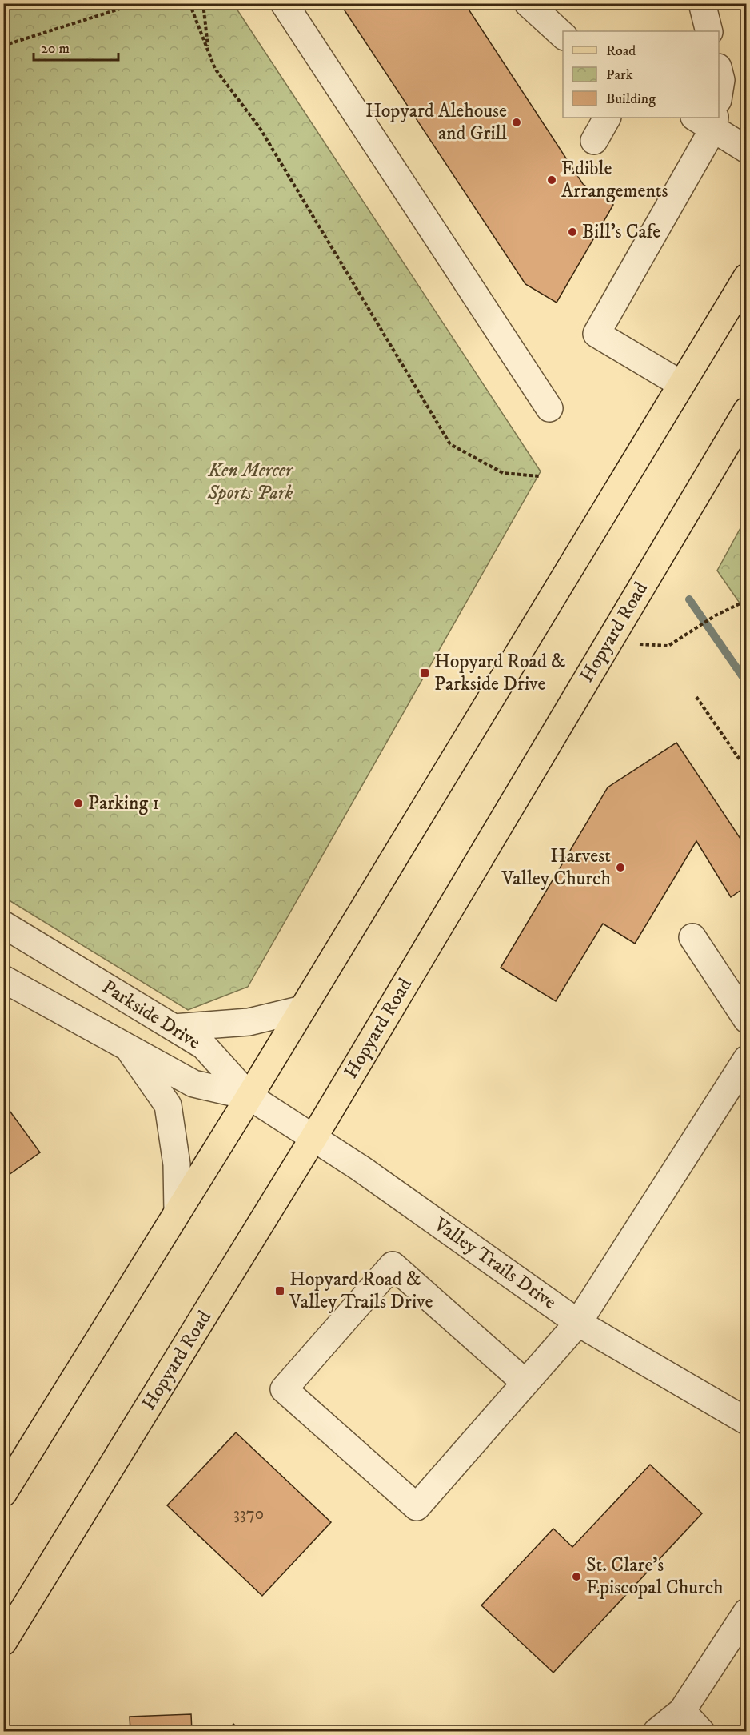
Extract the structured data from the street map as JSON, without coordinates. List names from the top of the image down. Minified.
{"streets":{"main road":["Hopyard Road"],"street":["Parkside Drive","Valley Trails Drive"]},"crossings":[["Hopyard Road","Valley Trails Drive"],["Parkside Drive","Valley Trails Drive"]],"parks":["Ken Mercer Sports Park"],"places":{"other":["Hopyard Alehouse and Grill","Edible Arrangements","Bill's Cafe","Parking 1","Harvest Valley Church","St. Clare's Episcopal Church"],"transit":["Hopyard Road & Parkside Drive","Hopyard Road & Valley Trails Drive"]},"house_numbers":["3370"],"legend":["Road","Park","Building"],"scale_bar":"20 m"}
